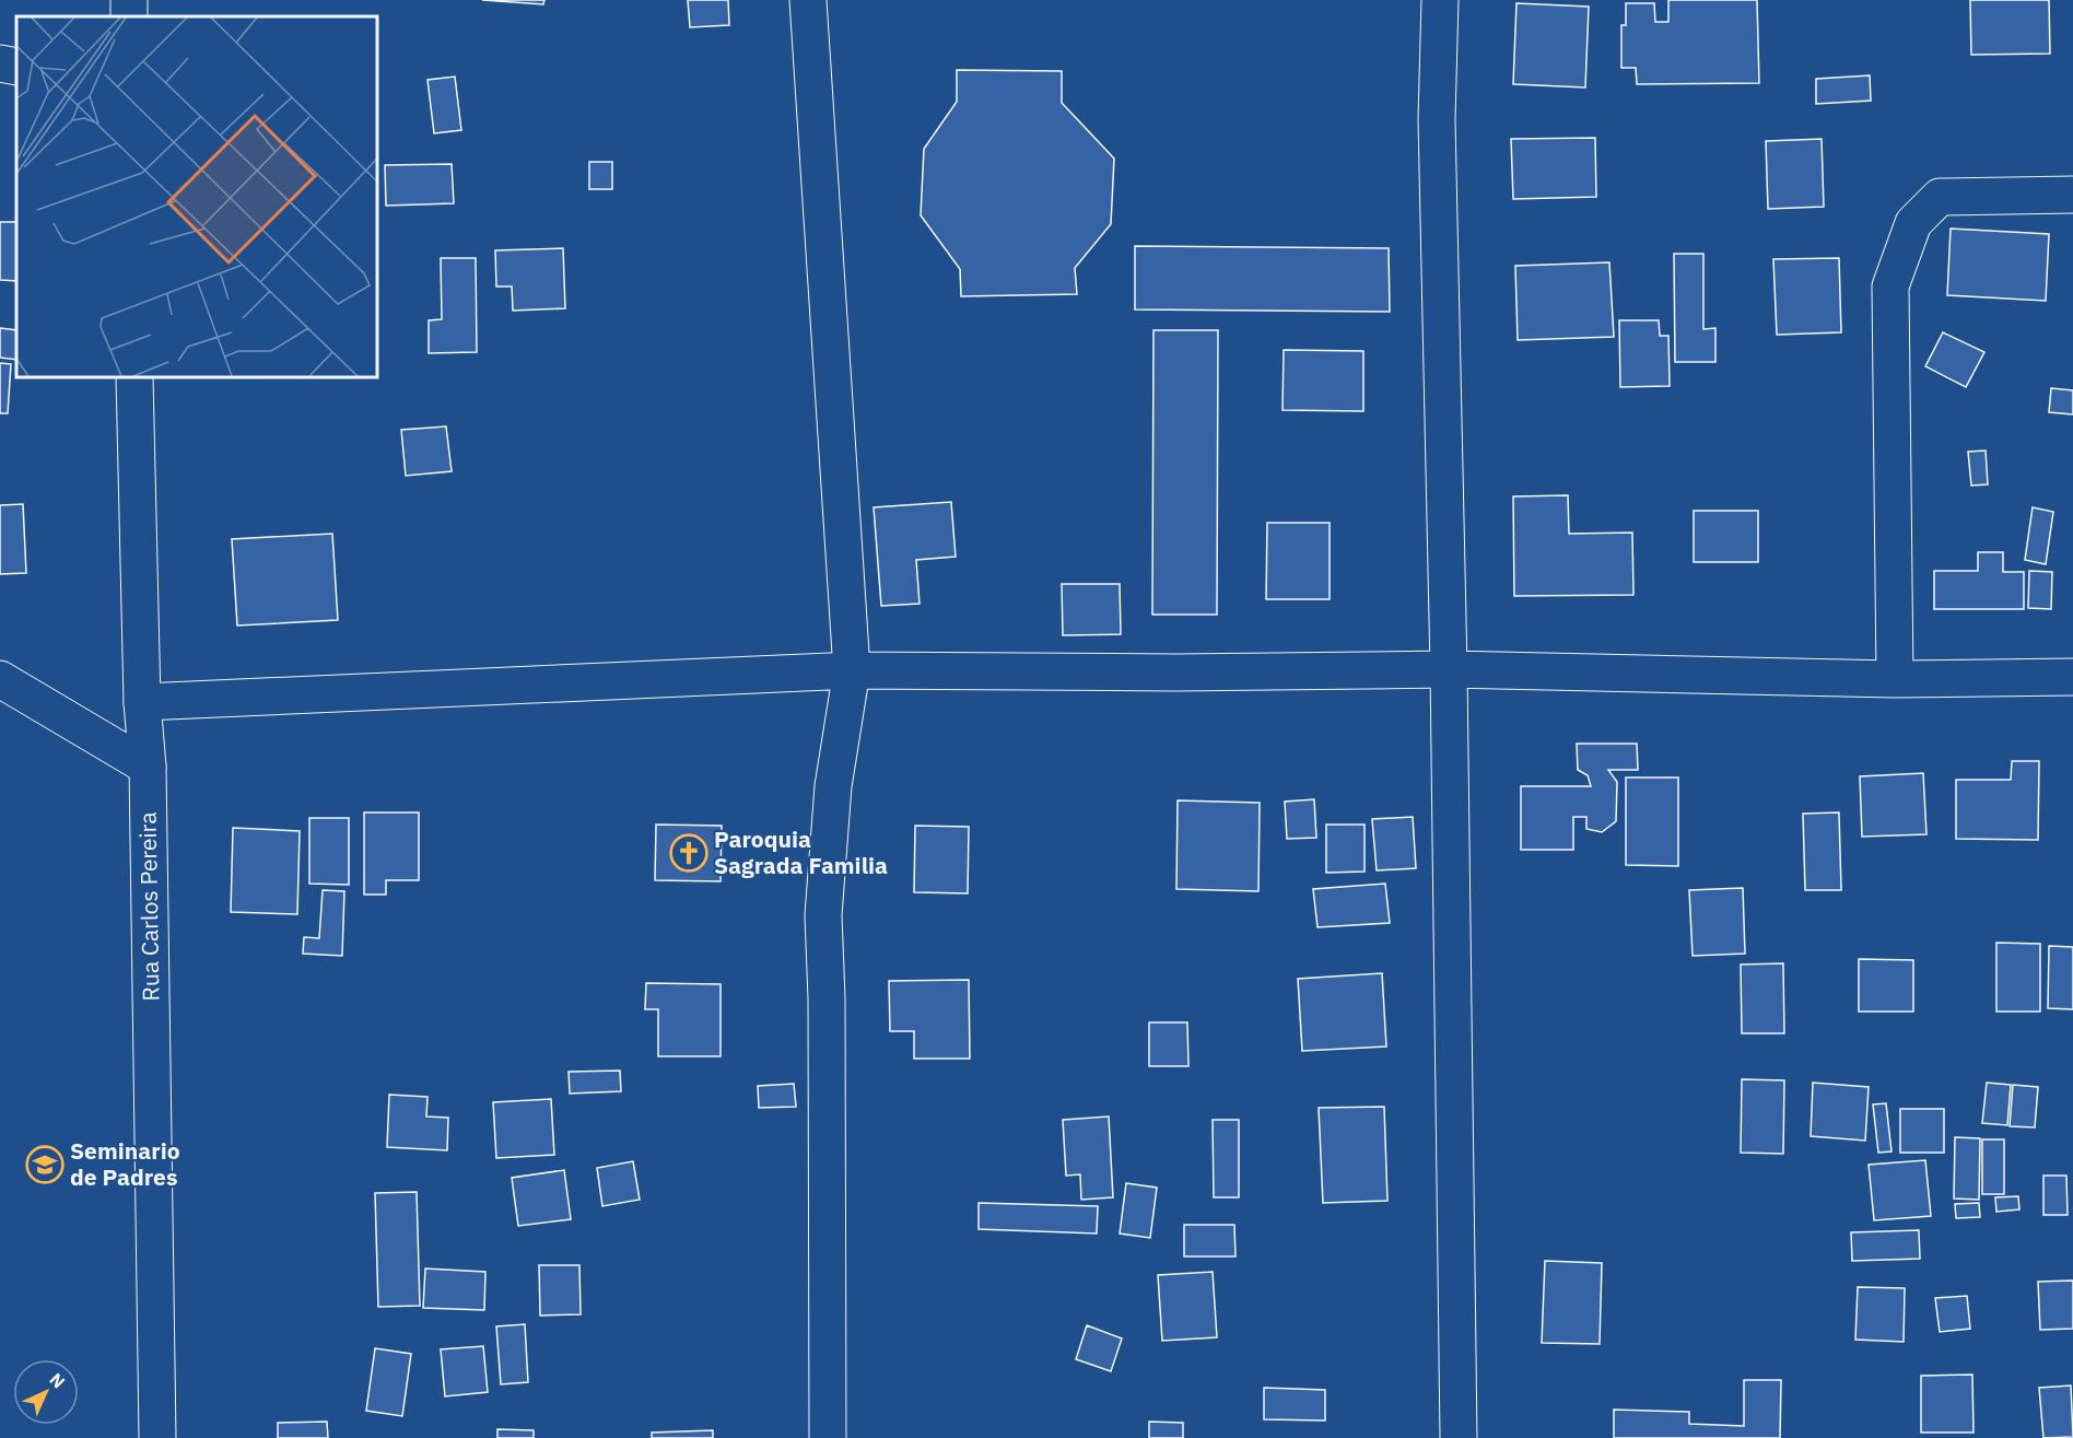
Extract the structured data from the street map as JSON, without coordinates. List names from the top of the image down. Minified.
{"streets":{"street":["Rua Carlos Pereira"]},"places":{"church":["Paroquia Sagrada Familia"],"school or university":["Seminario de Padres"]},"north":"top right"}
